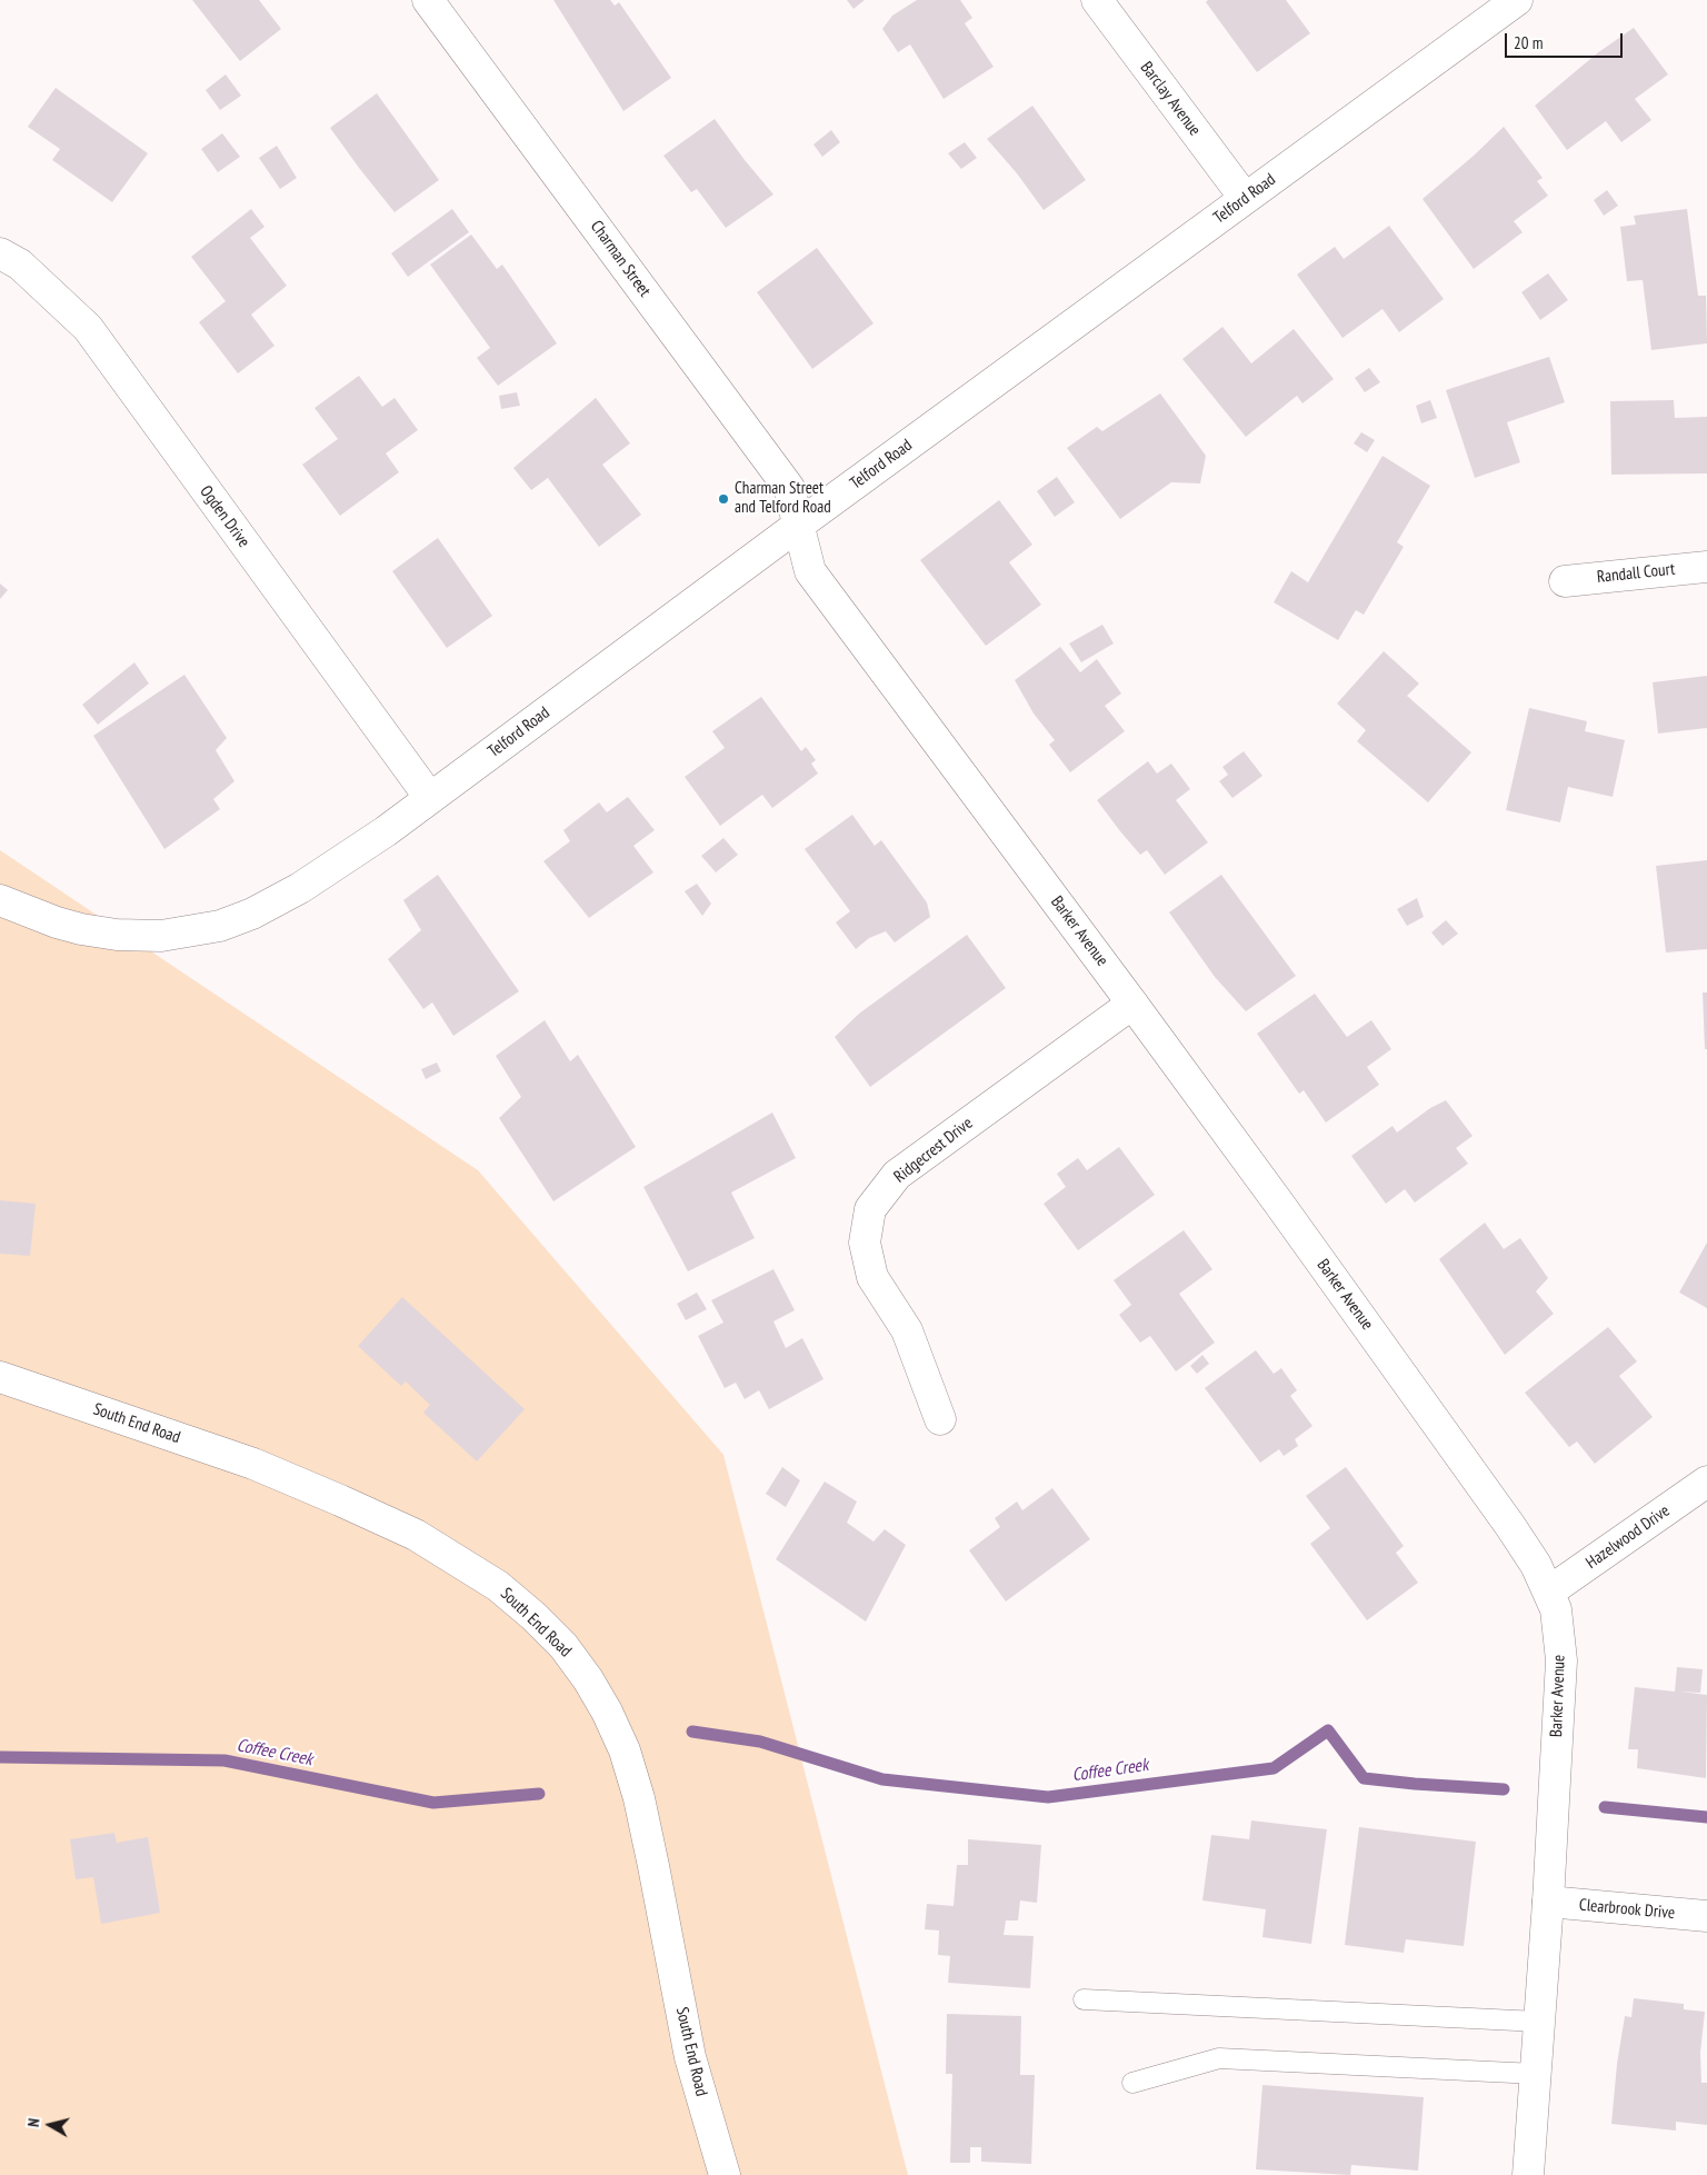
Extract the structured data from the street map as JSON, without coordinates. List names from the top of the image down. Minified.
{"streets":{"street":["Barclay Avenue","Telford Road","Charman Street","Ogden Drive","Randall Court","Barker Avenue","Ridgecrest Drive","South End Road","Hazelwood Drive","Clearbrook Drive"]},"crossings":[["Barclay Avenue","Telford Road"],["Telford Road","Charman Street"],["Telford Road","Ogden Drive"],["Telford Road","Barker Avenue"],["Charman Street","Barker Avenue"],["Barker Avenue","Ridgecrest Drive"],["Barker Avenue","Hazelwood Drive"],["Barker Avenue","Clearbrook Drive"]],"water":["Coffee Creek"],"places":["Charman Street and Telford Road"],"scale_bar":"20 m","north":"left"}
